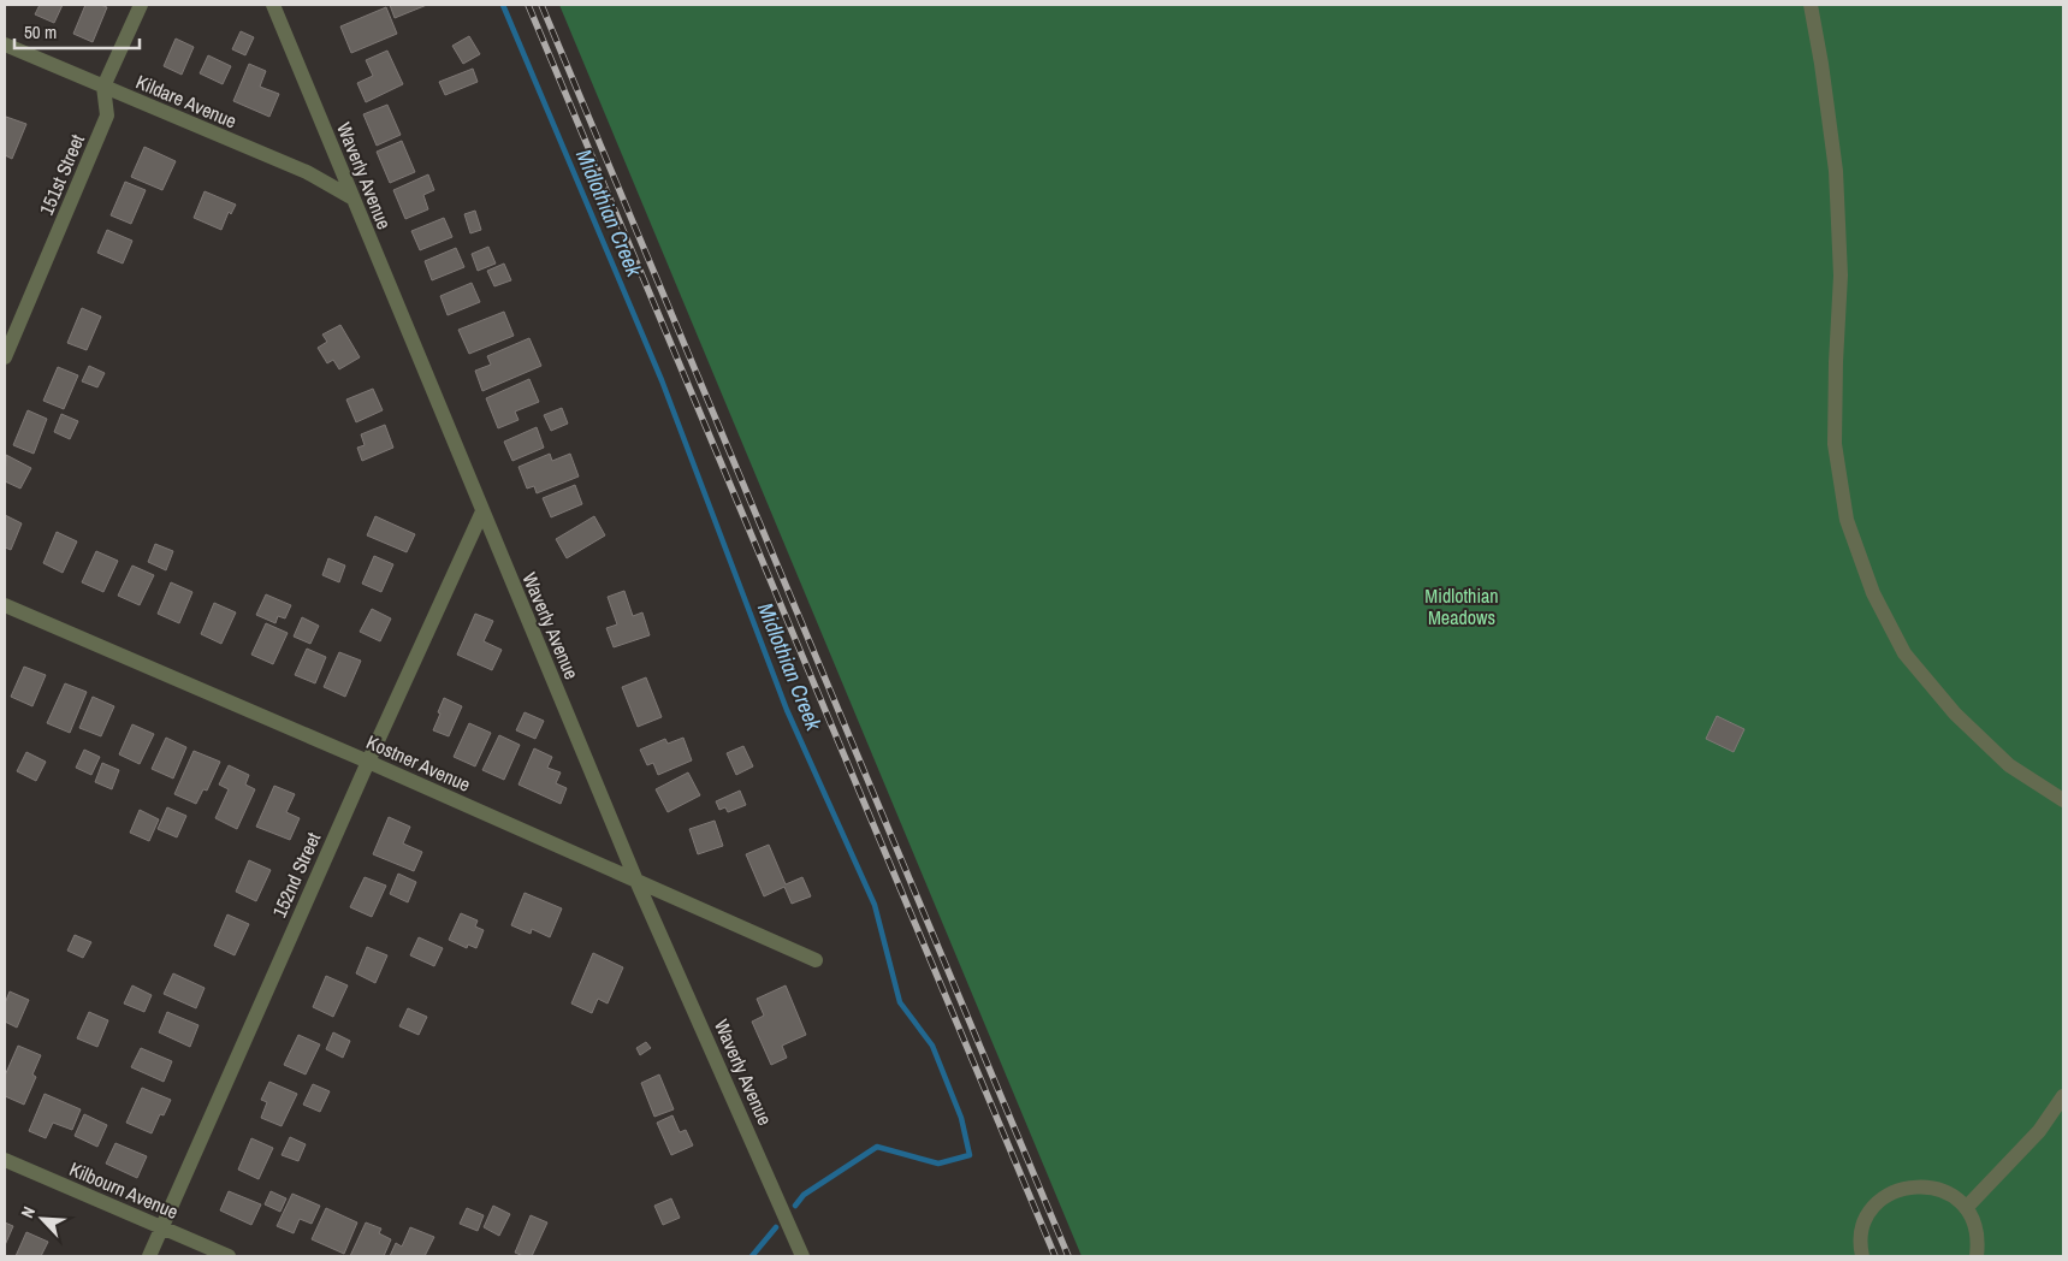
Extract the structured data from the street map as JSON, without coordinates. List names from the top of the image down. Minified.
{"streets":{"street":["Kildare Avenue","151st Street","Waverly Avenue","Kostner Avenue","152nd Street","Kilbourn Avenue"]},"crossings":[["Kildare Avenue","151st Street"],["Kildare Avenue","Waverly Avenue"],["Waverly Avenue","Kostner Avenue"],["Waverly Avenue","152nd Street"],["Kostner Avenue","152nd Street"],["152nd Street","Kilbourn Avenue"]],"water":["Midlothian Creek"],"parks":["Midlothian Meadows"],"scale_bar":"50 m","north":"top left"}
